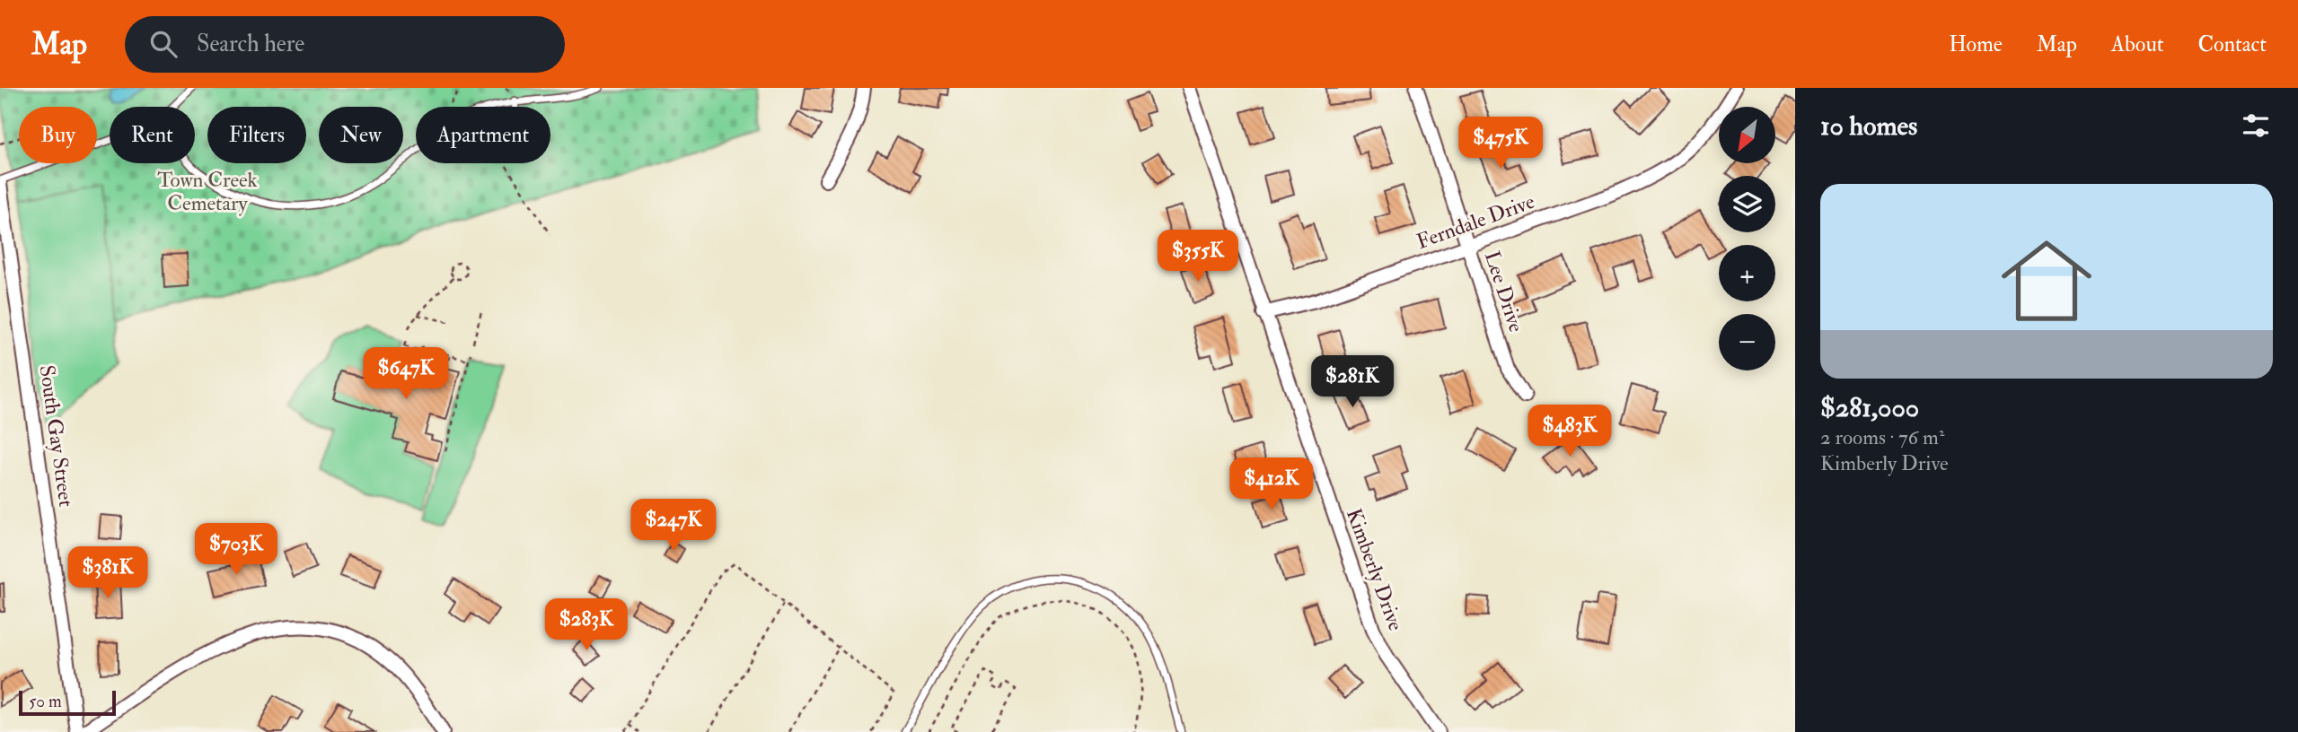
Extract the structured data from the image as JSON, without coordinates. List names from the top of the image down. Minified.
{"streets":{"street":["Ferndale Drive","Lee Drive","South Gay Street","Kimberly Drive"]},"crossings":[["Ferndale Drive","Lee Drive"],["Ferndale Drive","Kimberly Drive"]],"parks":["Town Creek Cemetary"],"scale_bar":"50 m","north":"bottom left","page":{"header":"Map","search":"Search here","nav":["Home","Map","About","Contact"],"heading":"10 homes","map_buttons":["+","−"],"chip":["Buy","Rent","Filters","New","Apartment"],"price":["$475K","$355K","$647K","$281K","$483K","$412K","$247K","$703K","$381K","$283K"],"list":[{"name":"$281,000","note":"2 rooms · 76 m² · Kimberly Drive"}],"scale":"50 m"}}
